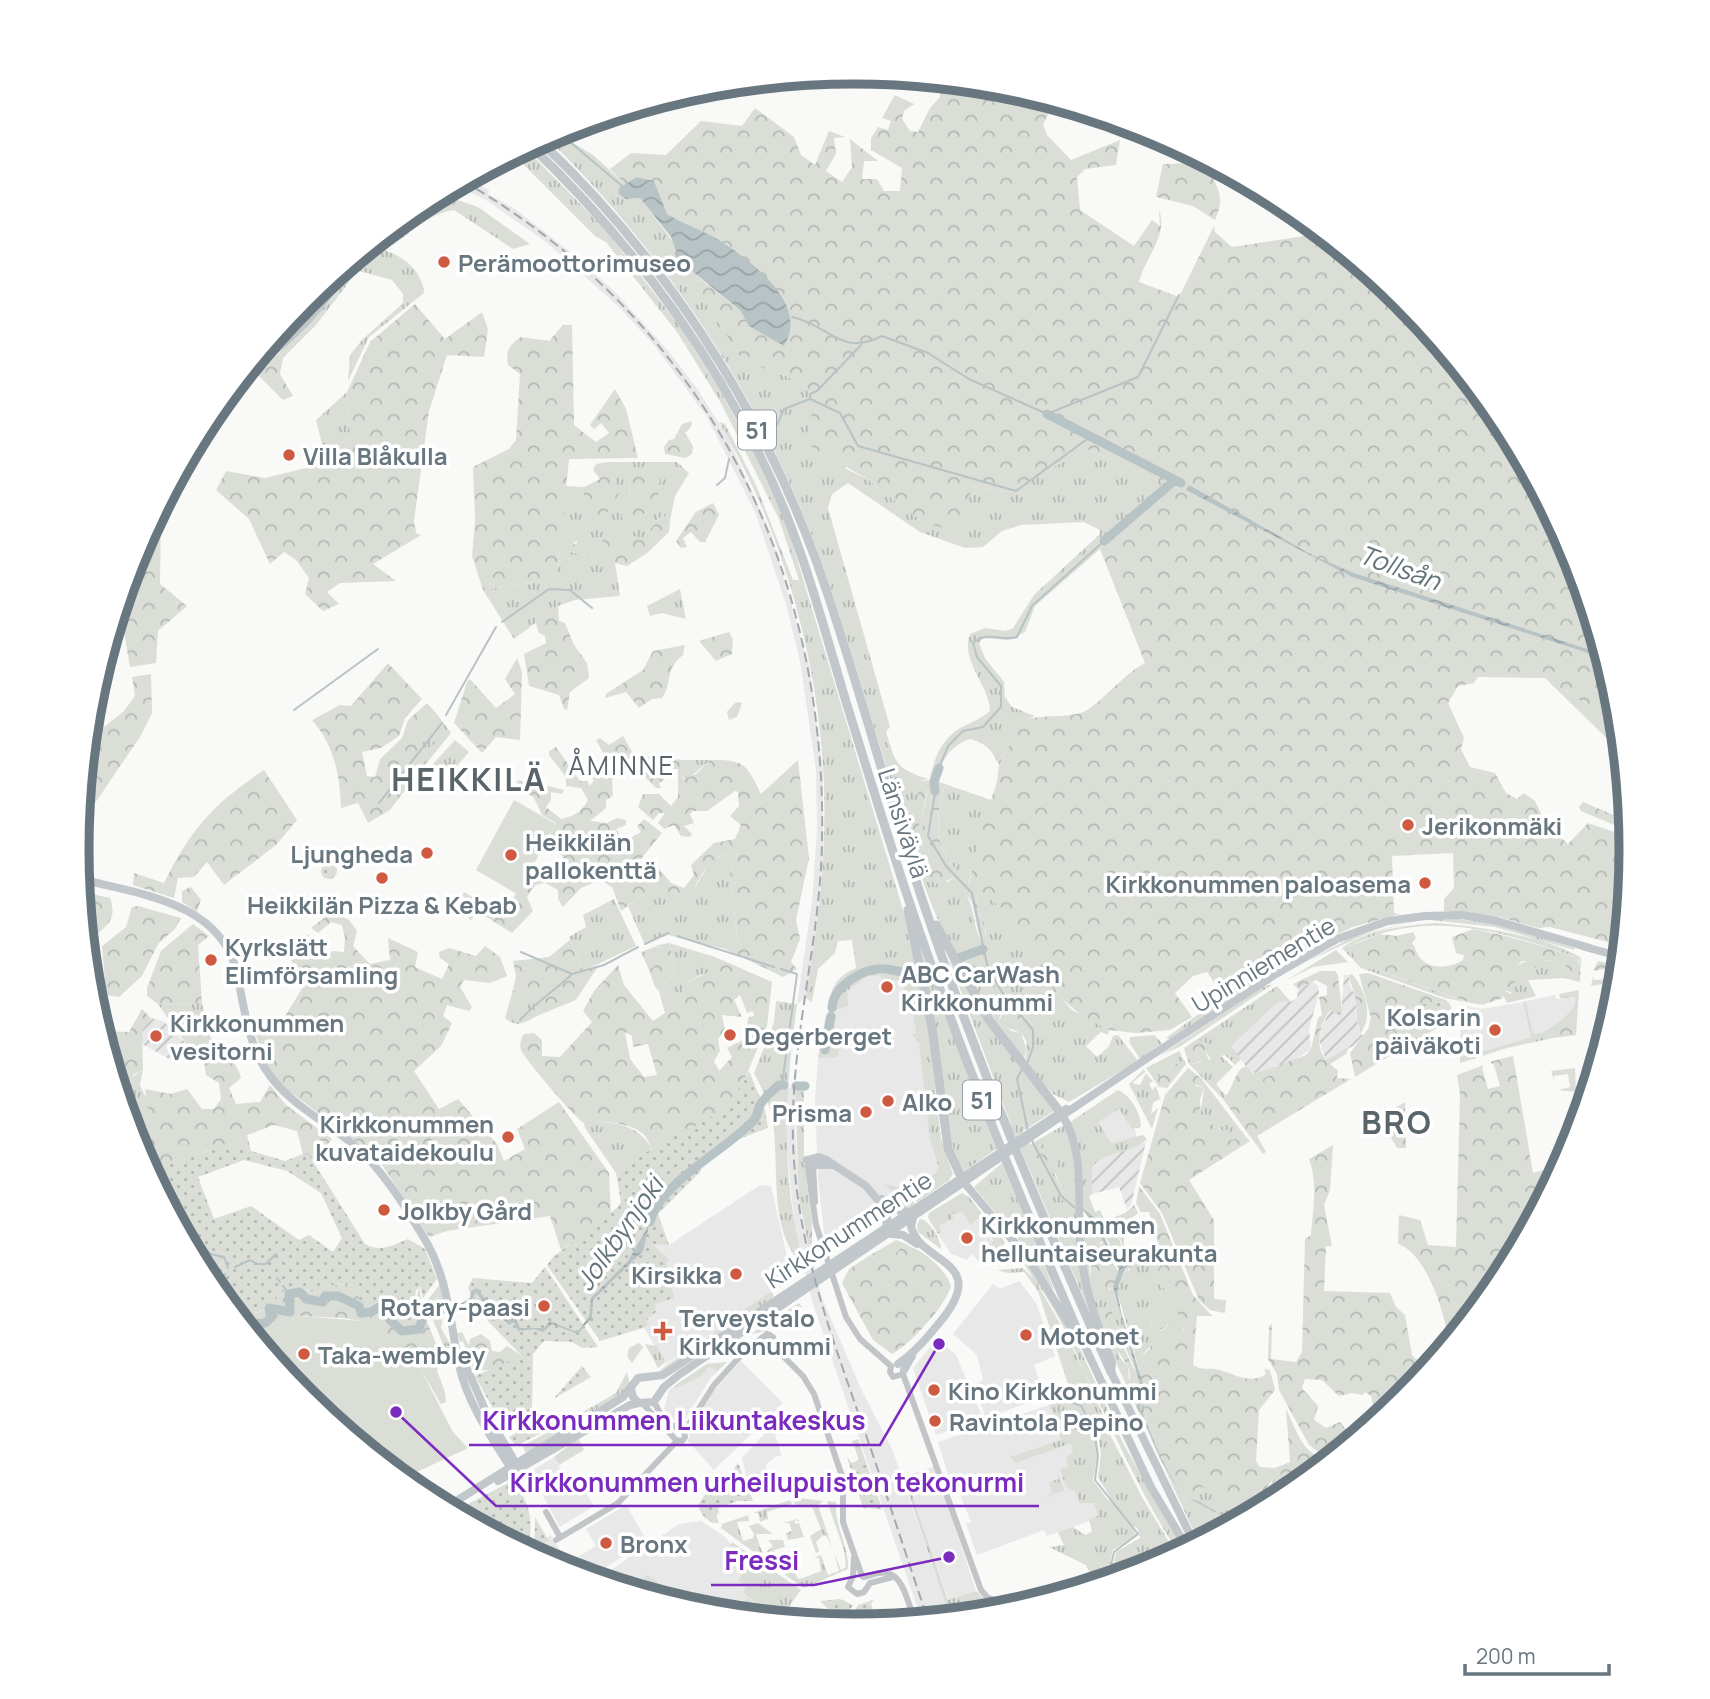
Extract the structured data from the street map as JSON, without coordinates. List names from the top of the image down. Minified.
{"streets":{"highway":["51","Länsiväylä"],"main road":["Upinniementie","Kirkkonummentie"]},"crossings":[["Upinniementie","Kirkkonummentie"]],"districts":["ÅMINNE","HEIKKILÄ","BRO"],"water":["Tollsån","Jolkbynjoki"],"places":{"other":["Perämoottorimuseo","Villa Blåkulla","Jerikonmäki","Ljungheda","Heikkilän pallokenttä","Heikkilän Pizza & Kebab","Kirkkonummen paloasema","Kyrkslätt Elimförsamling","ABC CarWash Kirkkonummi","Kolsarin päiväkoti","Degerberget","Kirkkonummen vesitorni","Alko","Prisma","Kirkkonummen kuvataidekoulu","Jolkby Gård","Kirkkonummen helluntaiseurakunta","Kirsikka","Rotary-paasi","Motonet","Kirkkonummen Liikuntakeskus","Taka-wembley","Kino Kirkkonummi","Kirkkonummen urheilupuiston tekonurmi","Ravintola Pepino","Bronx","Fressi"],"health":["Terveystalo Kirkkonummi"]},"scale_bar":"200 m"}
